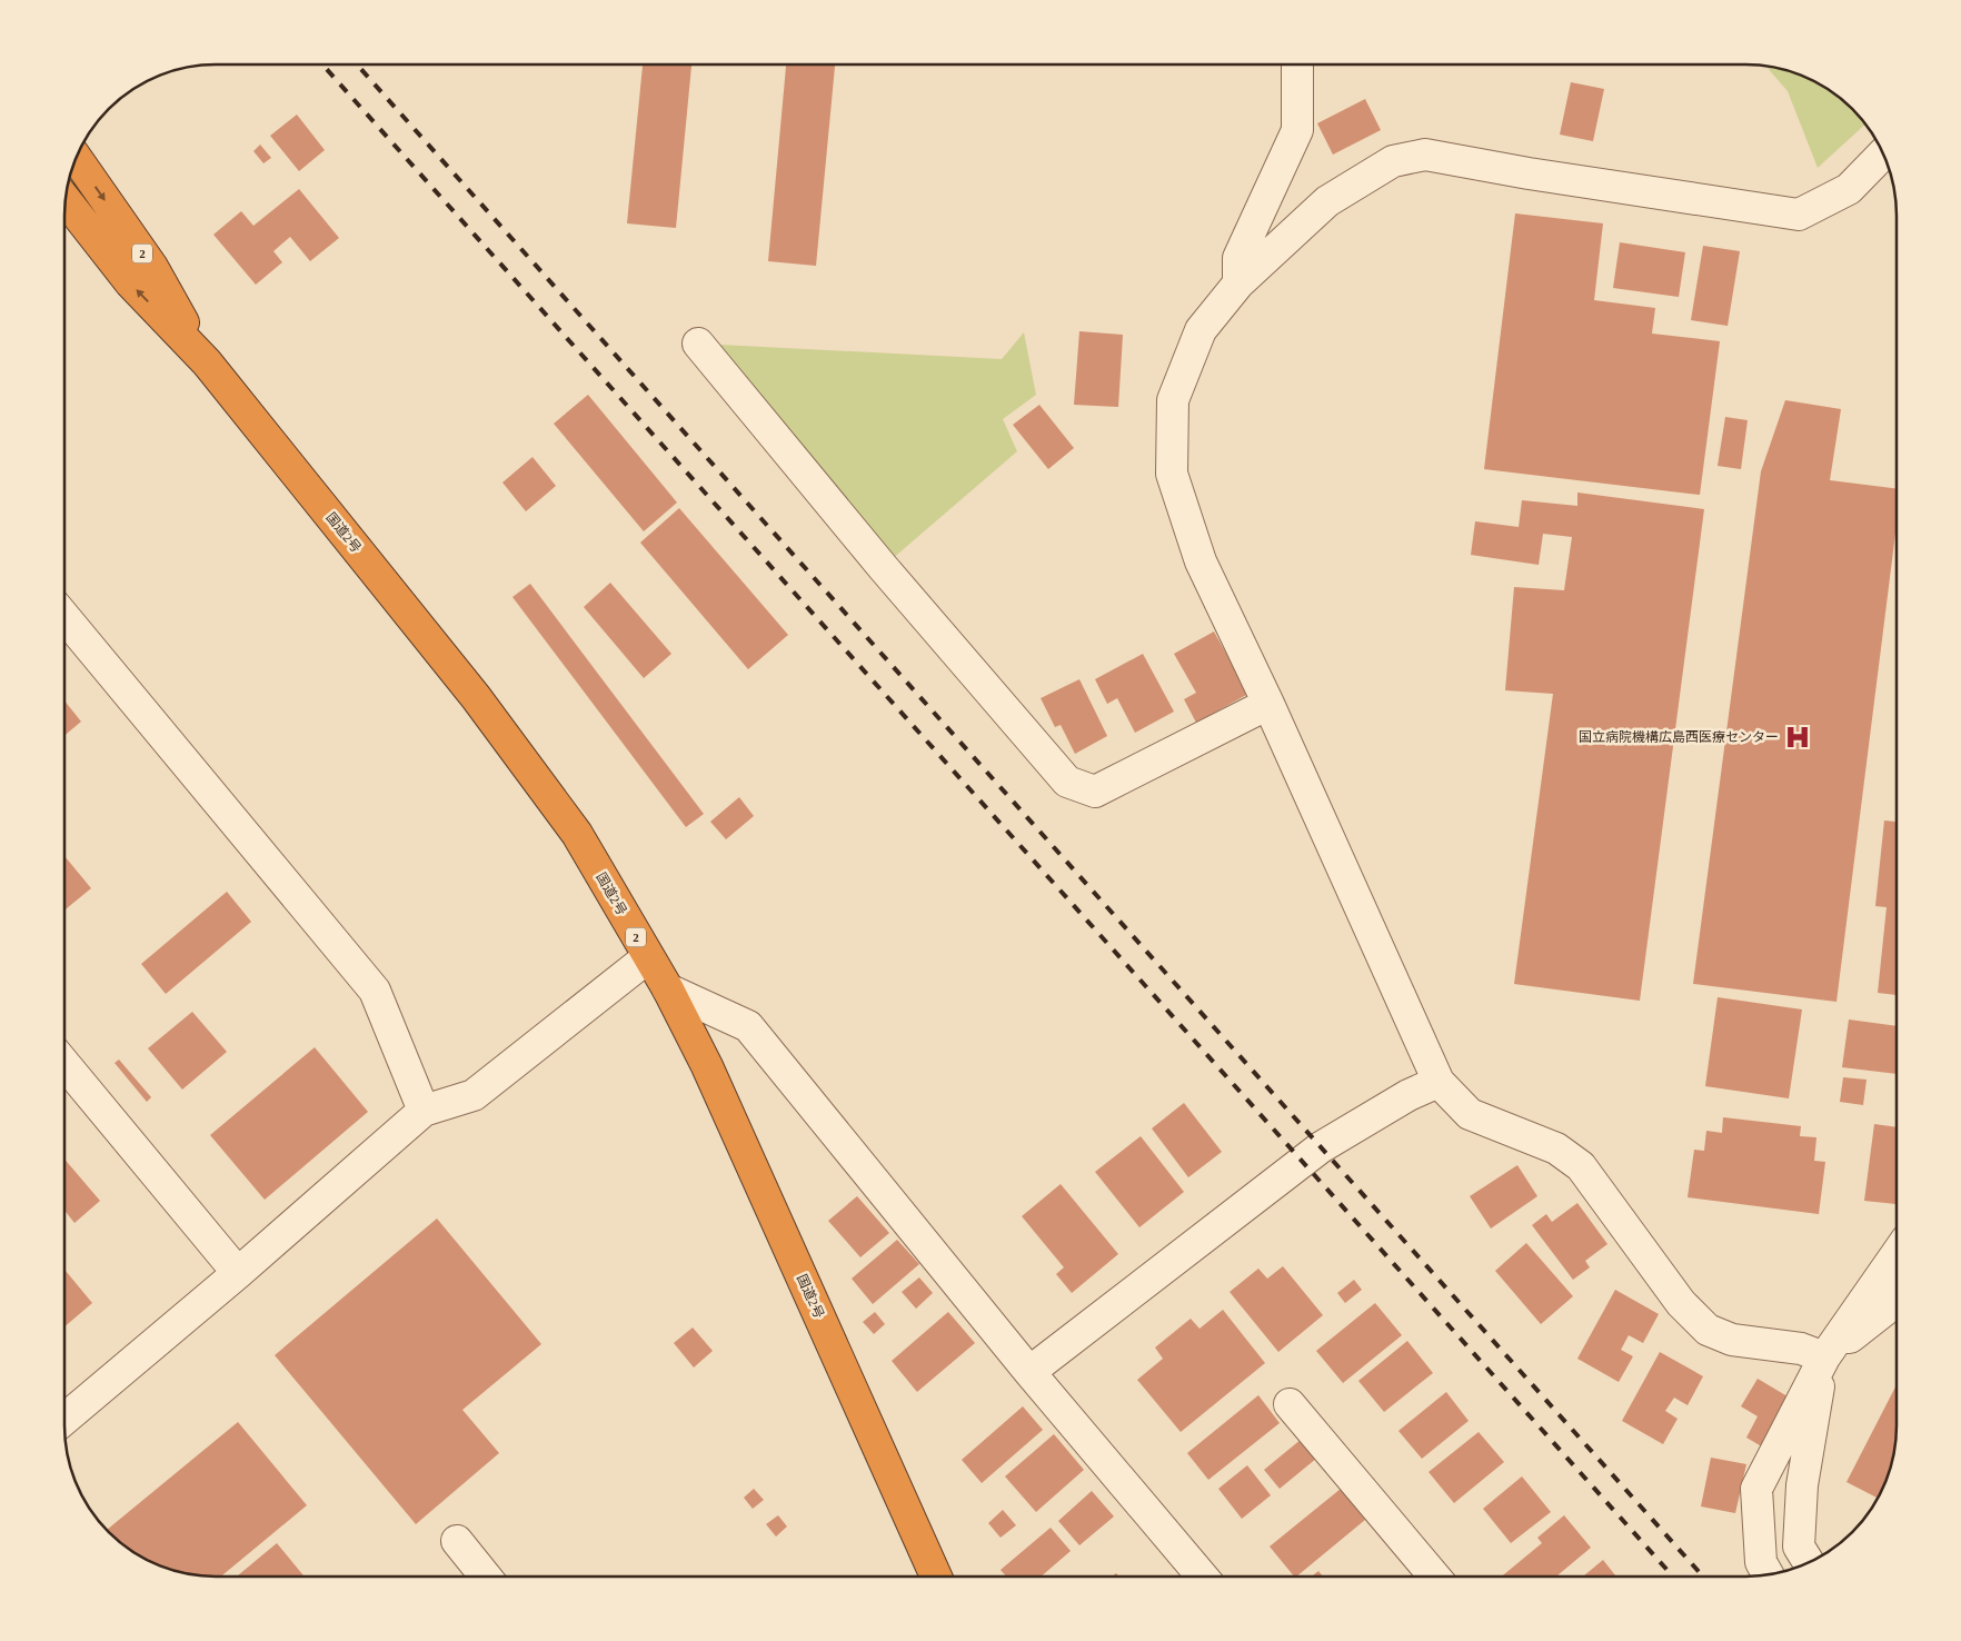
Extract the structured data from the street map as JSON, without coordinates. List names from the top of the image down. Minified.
{"streets":{"highway":["2","国道2号"]},"places":{"hospital":["国立病院機構広島西医療センター"]}}
